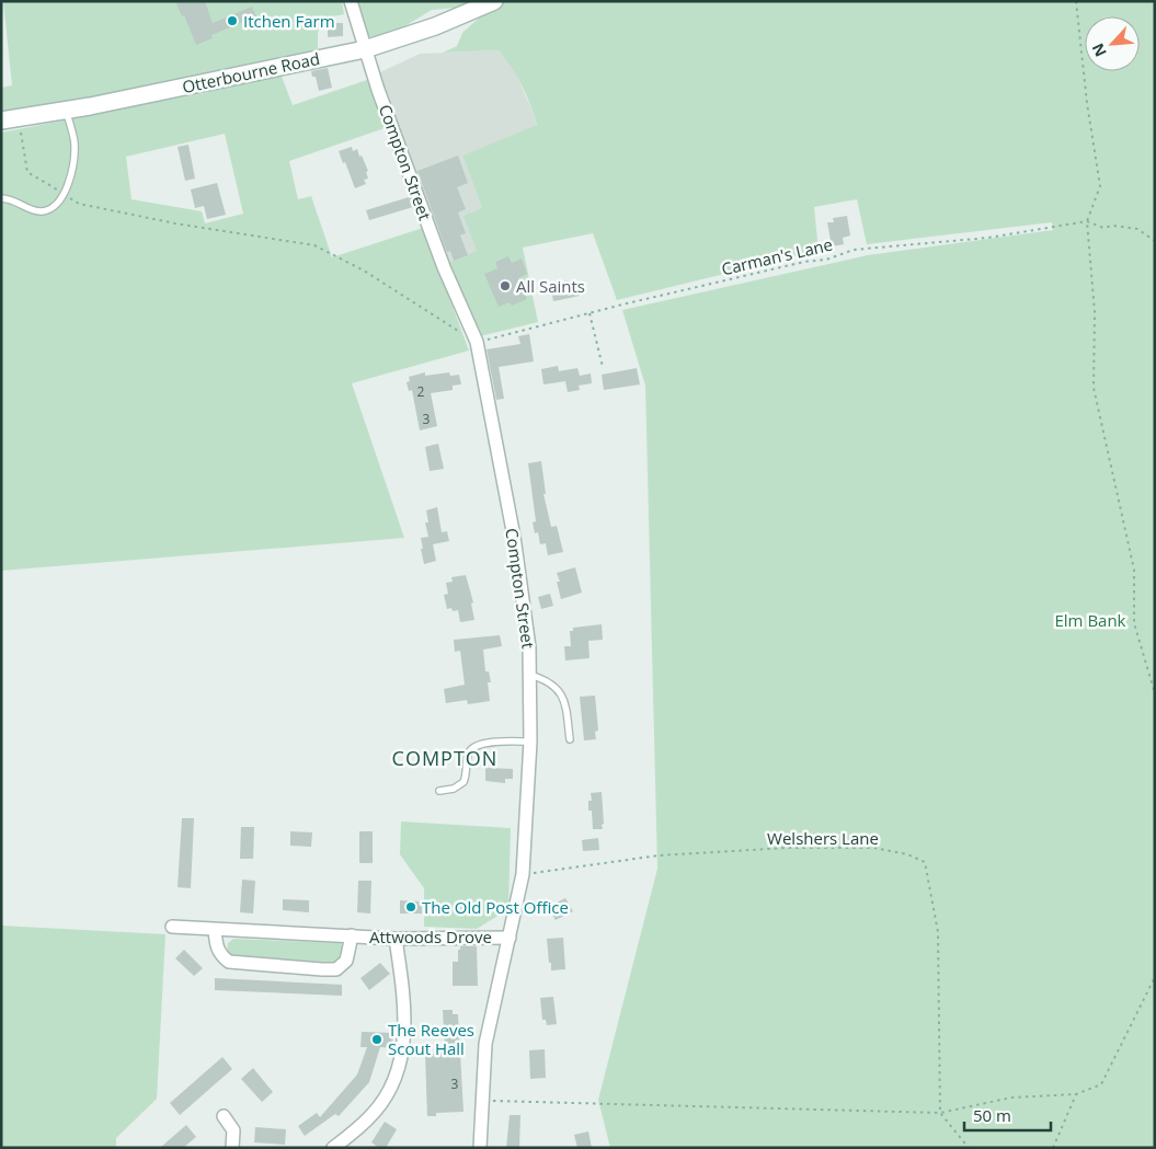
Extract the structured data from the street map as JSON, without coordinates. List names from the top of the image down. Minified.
{"streets":{"street":["Otterbourne Road","Compton Street","Attwoods Drove"],"path":["Carman's Lane","Welshers Lane"]},"crossings":[["Otterbourne Road","Compton Street"],["Compton Street","Carman's Lane"],["Compton Street","Welshers Lane"],["Compton Street","Attwoods Drove"]],"districts":["COMPTON"],"parks":["Elm Bank"],"places":["Itchen Farm","All Saints","The Old Post Office","The Reeves Scout Hall"],"house_numbers":["2","3","3"],"scale_bar":"50 m","north":"bottom left"}
